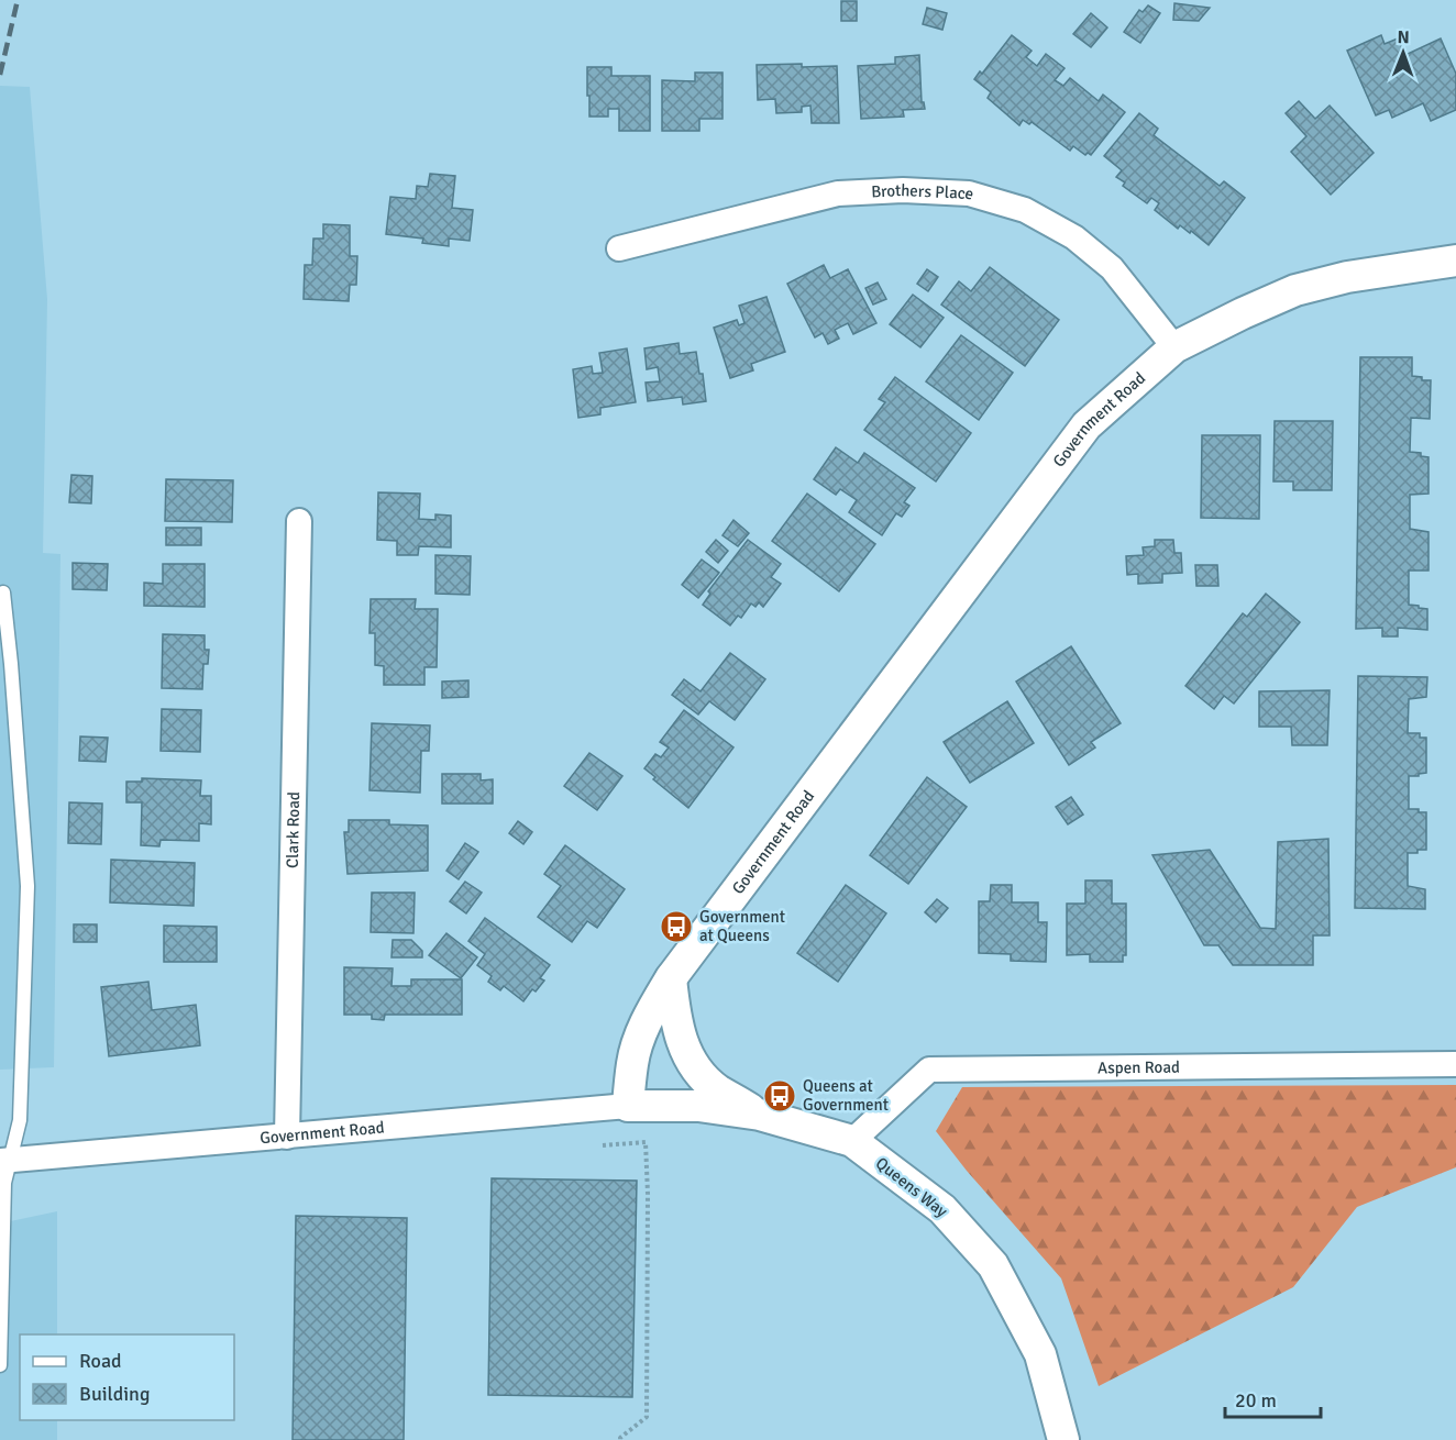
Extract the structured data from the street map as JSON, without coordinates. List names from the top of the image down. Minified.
{"streets":{"street":["Brothers Place","Government Road","Clark Road","Aspen Road","Queens Way"]},"crossings":[["Brothers Place","Government Road"],["Government Road","Clark Road"],["Government Road","Queens Way"],["Aspen Road","Queens Way"]],"places":{"bus stop":["Government at Queens","Queens at Government"]},"legend":["Road","Building"],"scale_bar":"20 m","north":"top"}
